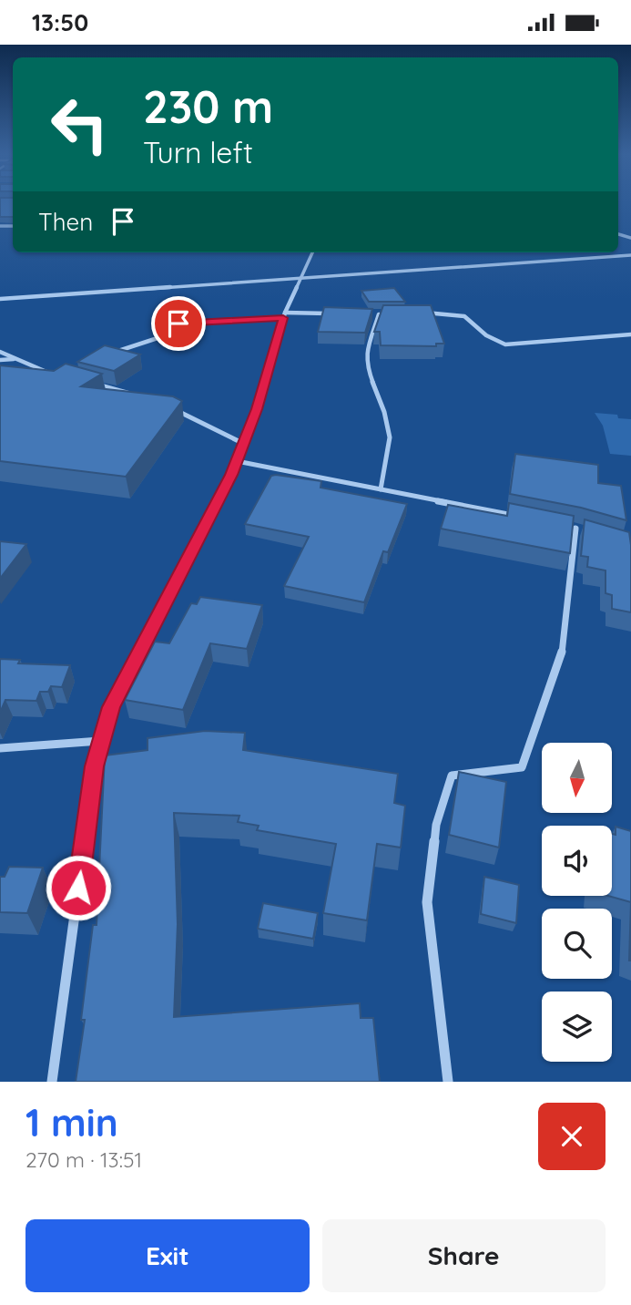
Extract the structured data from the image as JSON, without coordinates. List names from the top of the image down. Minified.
{"north":"bottom","page":{"status":"13:50","turn":["230 m","Turn left"],"then":"Then","heading":["1 min","270 m · 13:51"],"buttons":["Exit","Share"]}}
